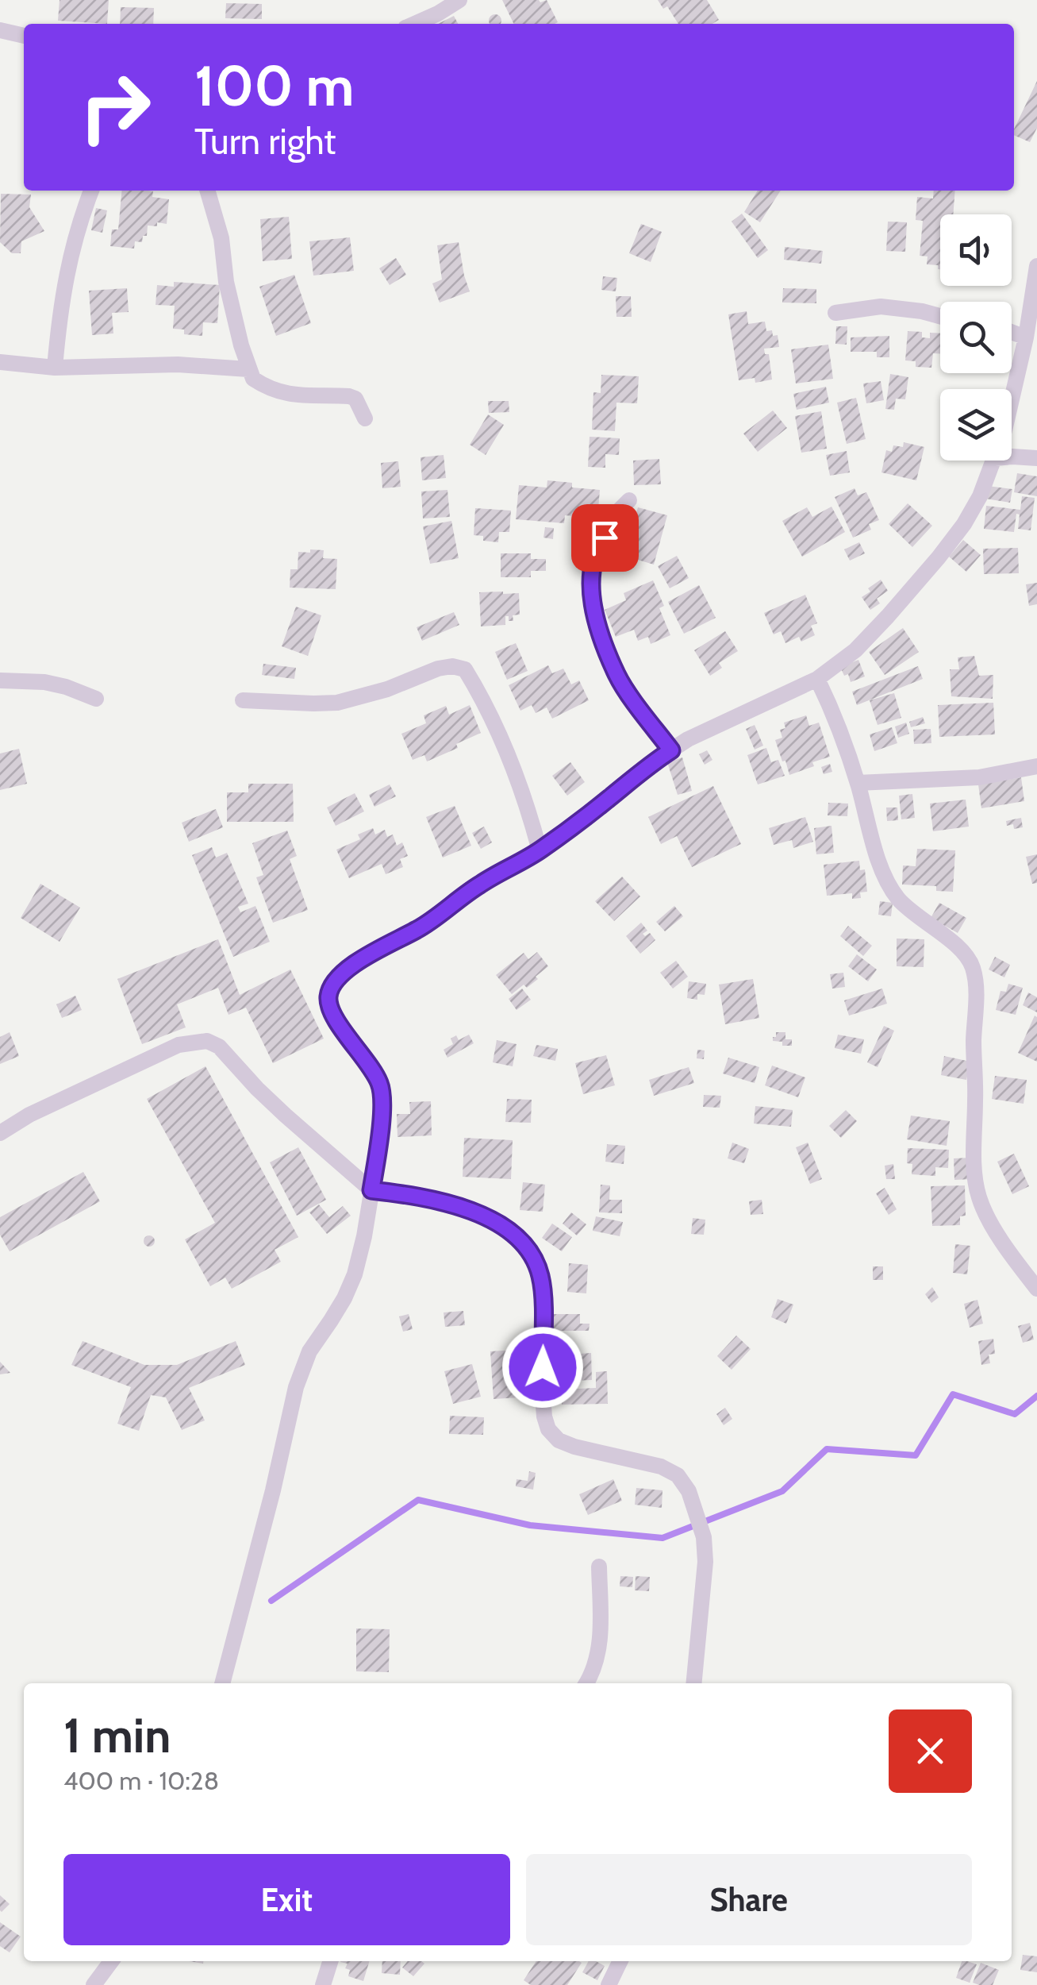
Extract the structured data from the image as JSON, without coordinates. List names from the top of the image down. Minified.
{"page":{"turn":["100 m","Turn right"],"heading":["1 min","400 m · 10:28"],"buttons":["Exit","Share"]}}
